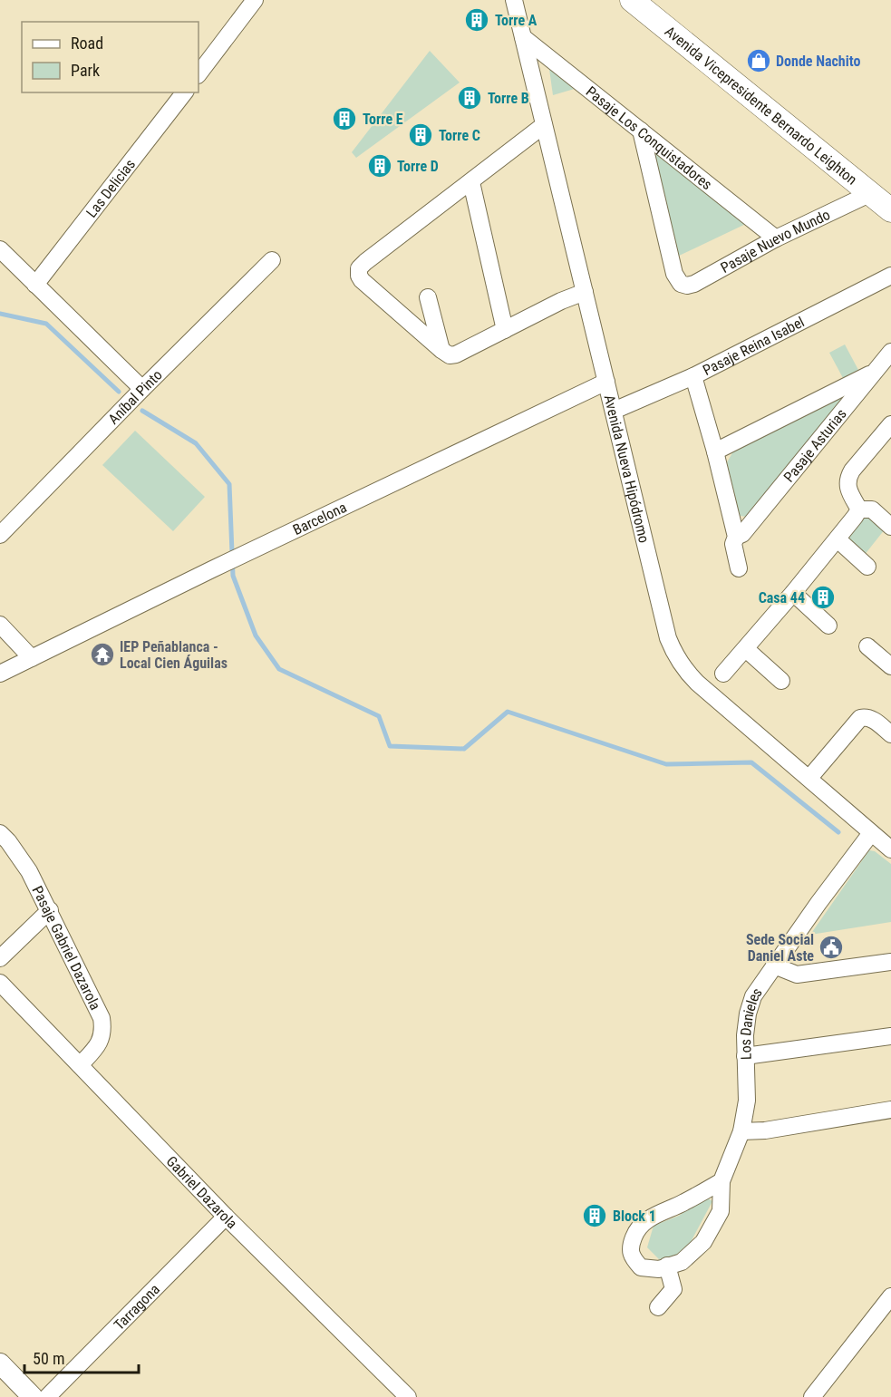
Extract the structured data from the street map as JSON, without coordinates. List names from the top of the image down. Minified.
{"streets":{"main road":["Avenida Vicepresidente Bernardo Leighton"],"street":["Pasaje Los Conquistadores","Las Delicias","Pasaje Nuevo Mundo","Pasaje Reina Isabel","Aníbal Pinto","Pasaje Asturias","Avenida Nueva Hipódromo","Barcelona","Pasaje Gabriel Dazarola","Los Danieles","Gabriel Dazarola","Tarragona"]},"crossings":[["Avenida Vicepresidente Bernardo Leighton","Pasaje Nuevo Mundo"],["Pasaje Los Conquistadores","Pasaje Nuevo Mundo"],["Pasaje Los Conquistadores","Avenida Nueva Hipódromo"],["Pasaje Reina Isabel","Avenida Nueva Hipódromo"],["Avenida Nueva Hipódromo","Barcelona"],["Avenida Nueva Hipódromo","Los Danieles"],["Pasaje Gabriel Dazarola","Gabriel Dazarola"],["Gabriel Dazarola","Tarragona"]],"places":{"building":["Torre A","Torre B","Torre E","Torre C","Torre D","Casa 44","Block 1"],"shop":["Donde Nachito"],"temple":["IEP Peñablanca - Local Cien Águilas"],"public building":["Sede Social Daniel Aste"]},"legend":["Road","Park"],"scale_bar":"50 m"}
